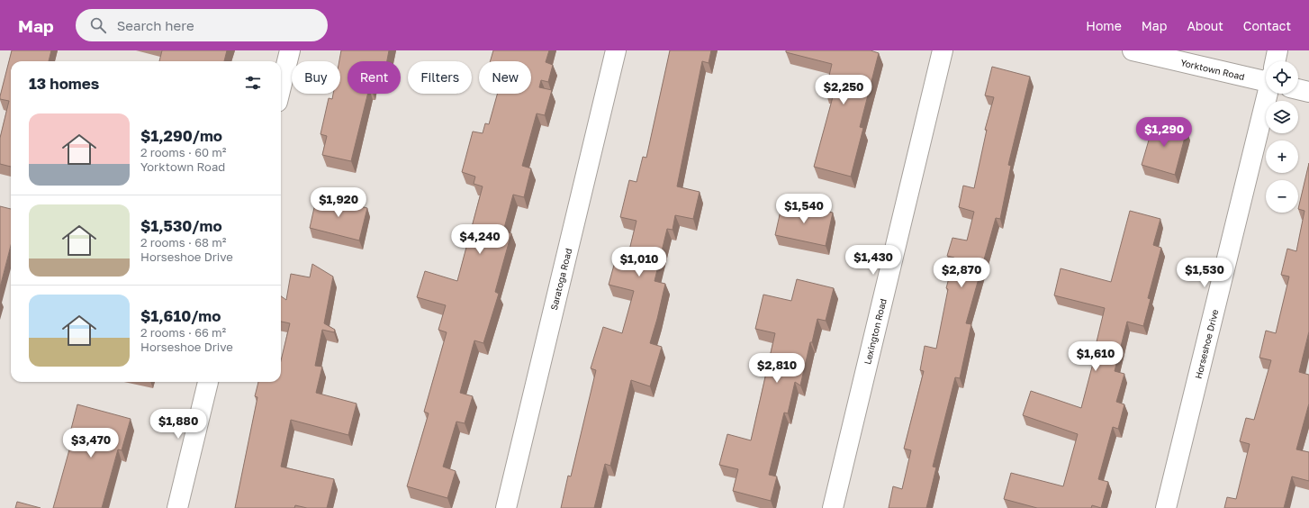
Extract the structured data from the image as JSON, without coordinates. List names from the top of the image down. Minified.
{"streets":{"street":["Yorktown Road","Saratoga Road","Lexington Road","Horseshoe Drive"]},"page":{"header":"Map","search":"Search here","nav":["Home","Map","About","Contact"],"map_buttons":["+","−"],"chip":["Buy","Rent","Filters","New"],"heading":"13 homes","price":["$2,250","$1,290","$1,920","$1,540","$4,240","$1,430","$1,010","$2,870","$1,530","$1,610","$2,810","$1,880","$3,470"],"list":[{"name":"$1,290/mo","note":"2 rooms · 60 m² · Yorktown Road"},{"name":"$1,530/mo","note":"2 rooms · 68 m² · Horseshoe Drive"},{"name":"$1,610/mo","note":"2 rooms · 66 m² · Horseshoe Drive"}]}}
